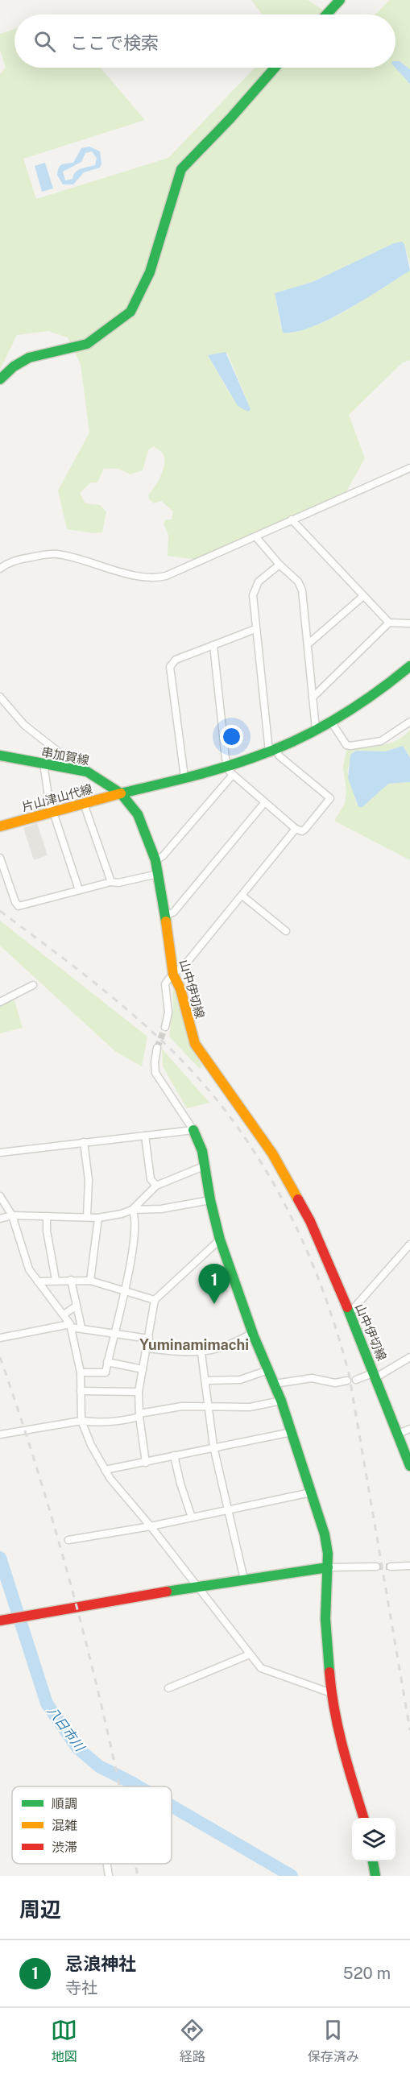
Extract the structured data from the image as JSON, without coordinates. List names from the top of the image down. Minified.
{"streets":{"street":["串加賀線","片山津山代線","山中伊切線"]},"crossings":[["串加賀線","片山津山代線"],["串加賀線","山中伊切線"],["片山津山代線","山中伊切線"]],"districts":["Yuminamimachi"],"water":["八日市川"],"legend":["順調","混雑","渋滞"],"page":{"search":"ここで検索","pins":"1","heading":"周辺","list":[{"mark":"1","name":"忌浪神社","note":"寺社","value":"520 m"}],"nav":["地図","経路","保存済み"]}}
